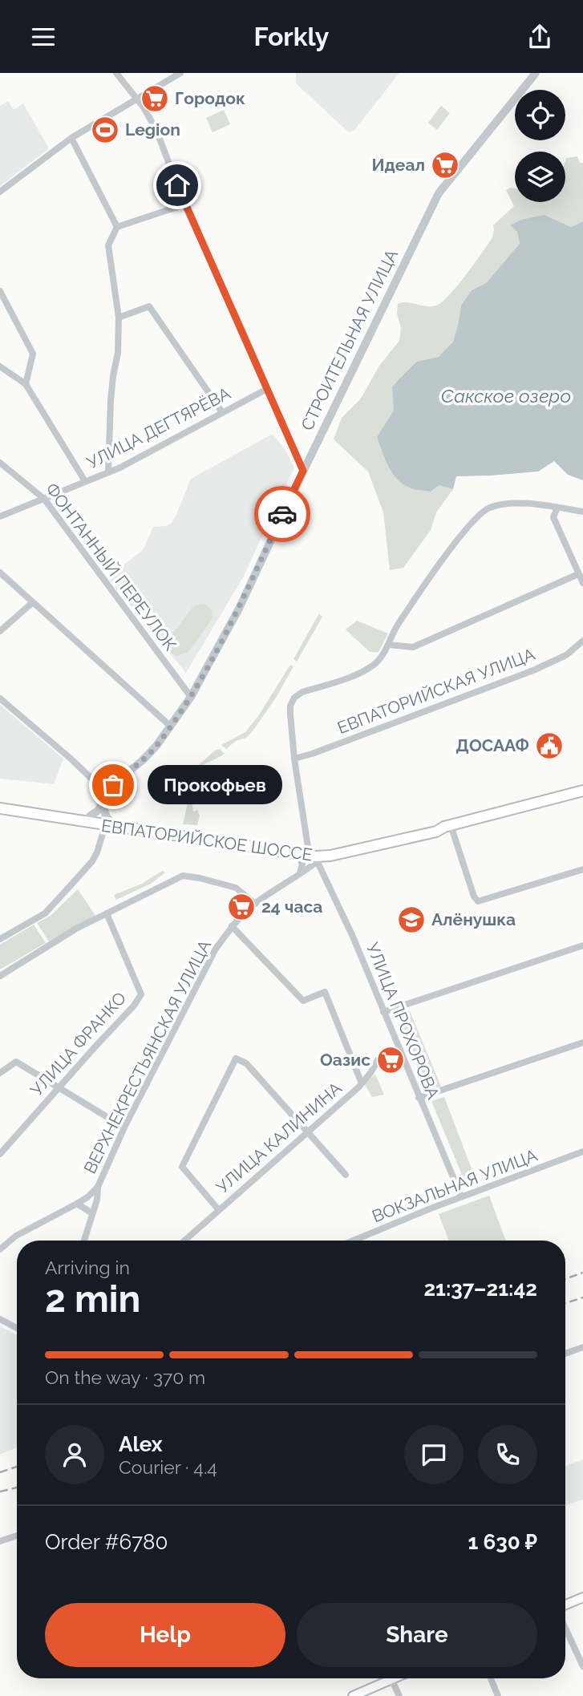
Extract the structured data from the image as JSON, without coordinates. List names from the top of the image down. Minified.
{"streets":{"main road":["ЕВПАТОРИЙСКОЕ ШОССЕ"],"street":["СТРОИТЕЛЬНАЯ УЛИЦА","УЛИЦА ДЕГТЯРЁВА","ФОНТАННЫЙ ПЕРЕУЛОК","ЕВПАТОРИЙСКАЯ УЛИЦА","УЛИЦА ПРОХОРОВА","УЛИЦА ФРАНКО","ВЕРХНЕКРЕСТЬЯНСКАЯ УЛИЦА","УЛИЦА КАЛИНИНА","ВОКЗАЛЬНАЯ УЛИЦА"]},"crossings":[["СТРОИТЕЛЬНАЯ УЛИЦА","ФОНТАННЫЙ ПЕРЕУЛОК"],["СТРОИТЕЛЬНАЯ УЛИЦА","ЕВПАТОРИЙСКОЕ ШОССЕ"],["УЛИЦА ДЕГТЯРЁВА","ФОНТАННЫЙ ПЕРЕУЛОК"],["ЕВПАТОРИЙСКОЕ ШОССЕ","УЛИЦА ПРОХОРОВА"],["ЕВПАТОРИЙСКОЕ ШОССЕ","ВЕРХНЕКРЕСТЬЯНСКАЯ УЛИЦА"],["УЛИЦА ПРОХОРОВА","ВЕРХНЕКРЕСТЬЯНСКАЯ УЛИЦА"],["УЛИЦА ПРОХОРОВА","УЛИЦА КАЛИНИНА"],["УЛИЦА ПРОХОРОВА","ВОКЗАЛЬНАЯ УЛИЦА"]],"water":["Сакское озеро"],"places":{"supermarket":["Городок","Идеал","24 часа","Оазис"],"sports":["Legion"],"public building":["ДОСААФ"],"other":["Прокофьев"],"school or university":["Алёнушка"]},"page":{"header":"Forkly","bubble":"Прокофьев","heading":["2 min","Arriving in","21:37–21:42"],"panel":["Alex","Courier · 4.4","Order #6780","1 630 ₽"],"bar":"On the way · 370 m","buttons":["Help","Share"]}}
